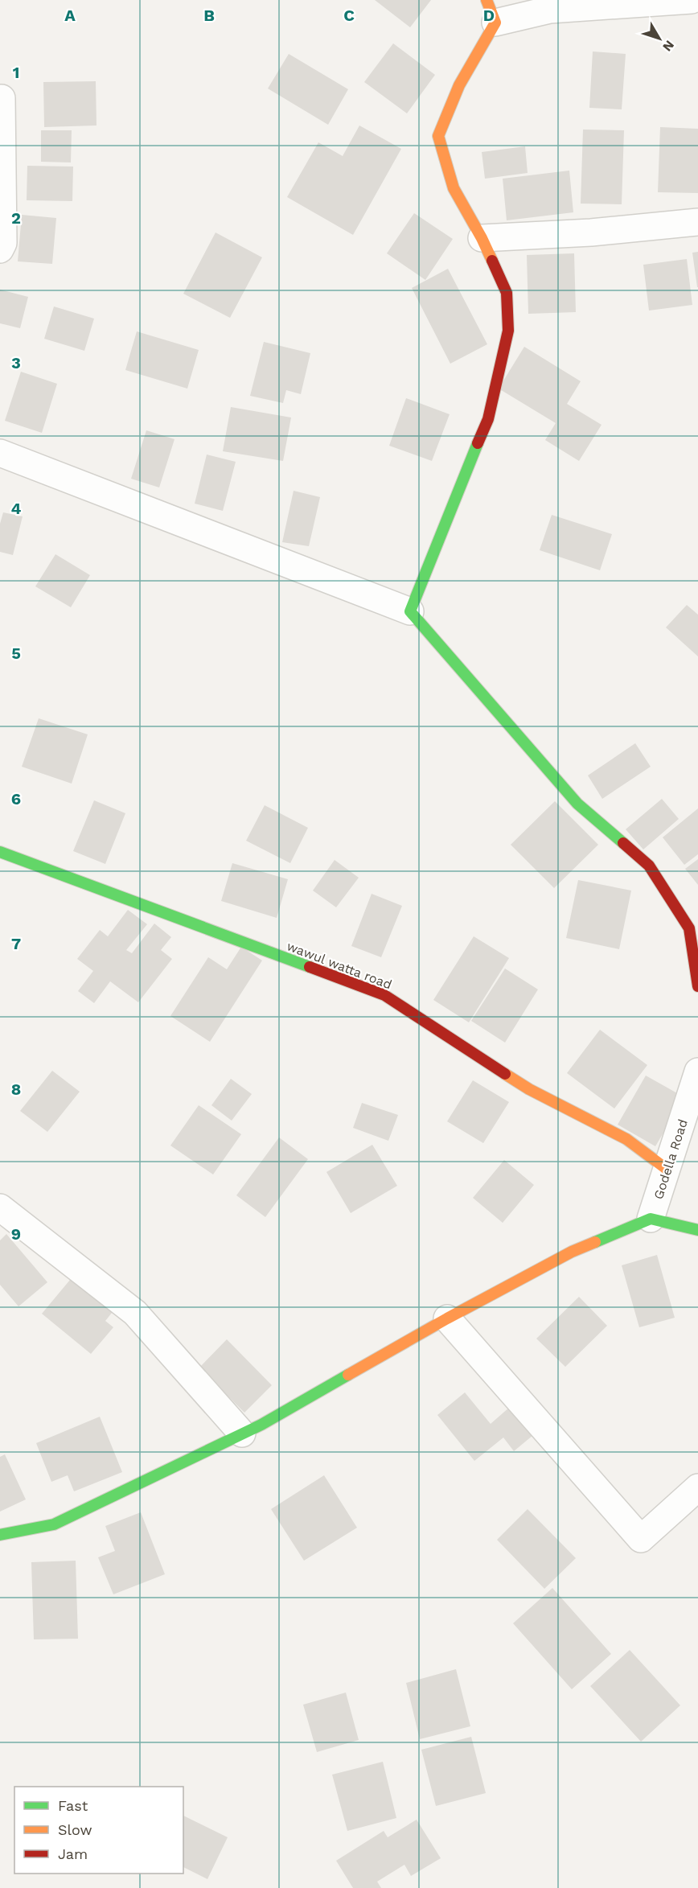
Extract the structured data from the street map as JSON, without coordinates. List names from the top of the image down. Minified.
{"streets":{"street":["wawul watta road","Godella Road"]},"crossings":[["wawul watta road","Godella Road"]],"legend":["Fast","Slow","Jam"],"north":"bottom right","grid":{"columns":["A","B","C","D"],"rows":["1","2","3","4","5","6","7","8","9"]}}
